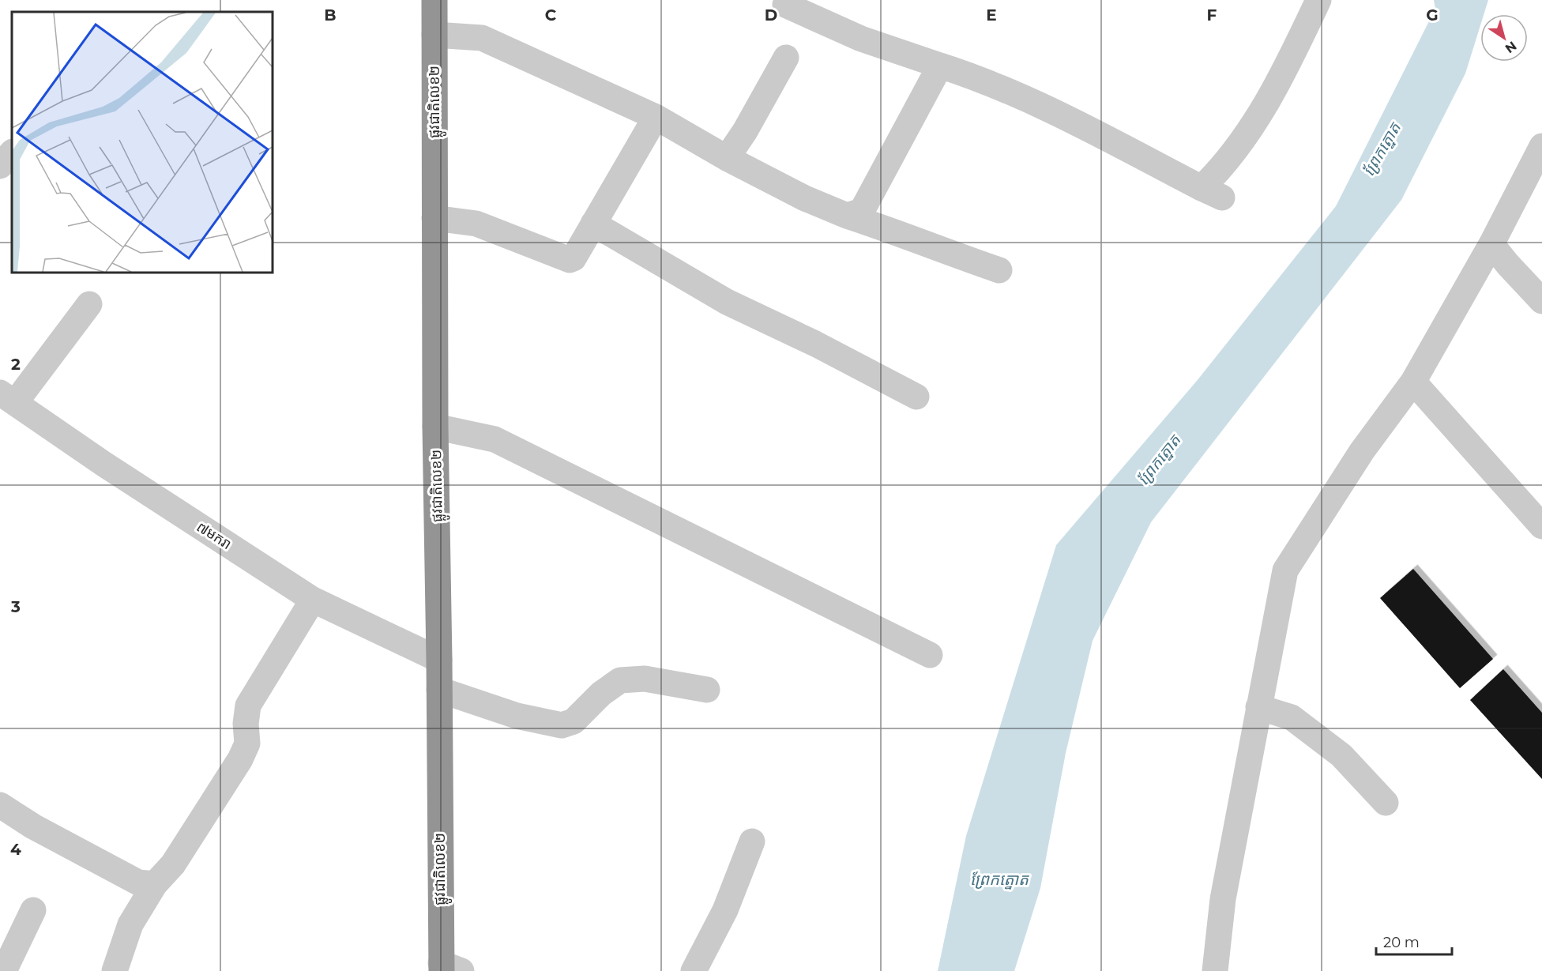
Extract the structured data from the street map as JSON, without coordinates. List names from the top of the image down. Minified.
{"streets":{"highway":["ផ្លូវជាតិលេខ២"],"street":["៧មករា"]},"crossings":[["ផ្លូវជាតិលេខ២","៧មករា"]],"water":["ព្រែកត្នោត"],"scale_bar":"20 m","north":"bottom right","grid":{"columns":["B","C","D","E","F","G"],"rows":["2","3","4"]}}
